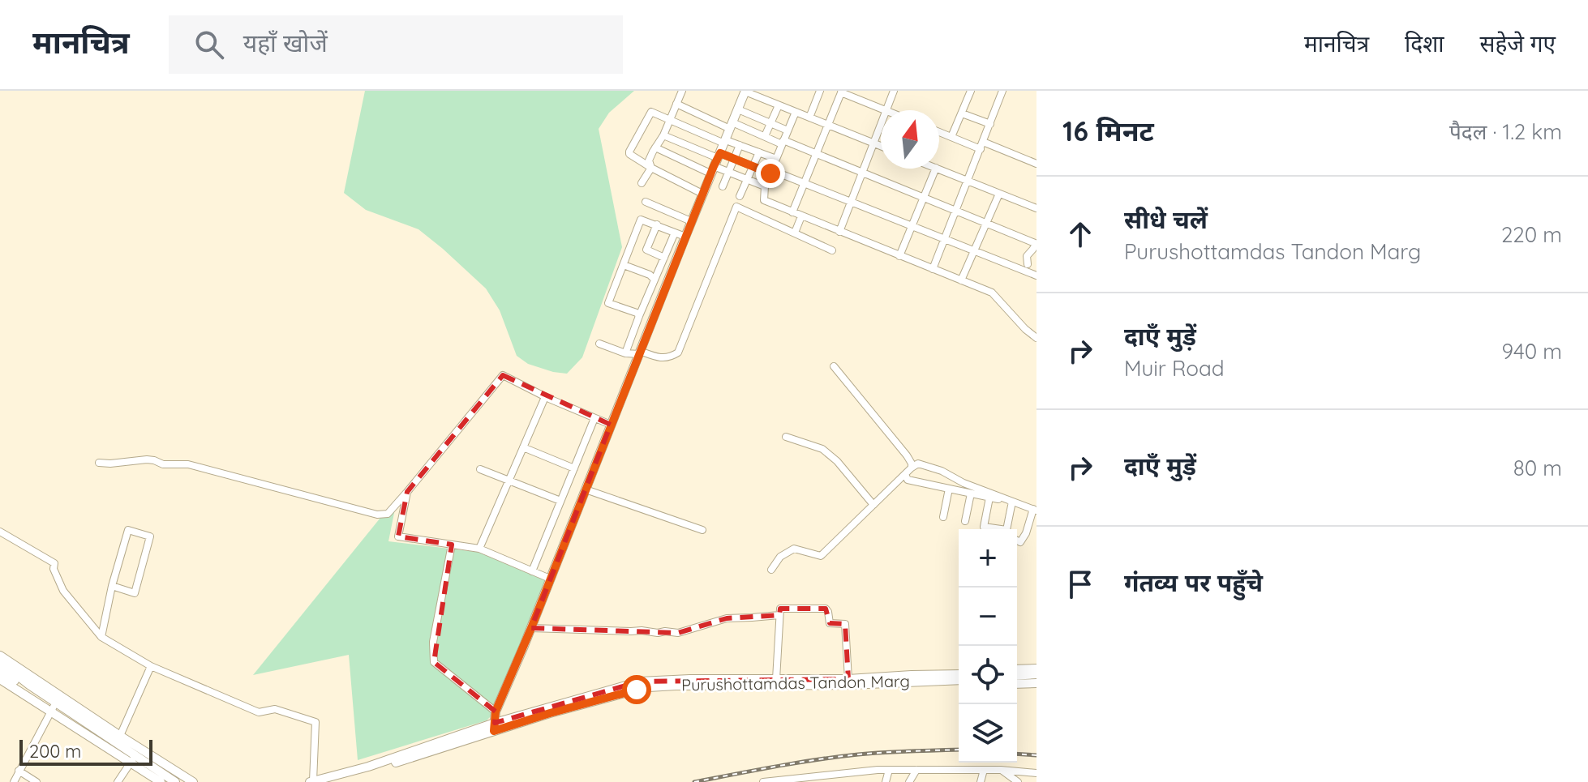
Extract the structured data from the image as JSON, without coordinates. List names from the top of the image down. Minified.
{"streets":{"main road":["Purushottamdas Tandon Marg"]},"scale_bar":"200 m","north":"top","page":{"header":"मानचित्र","search":"यहाँ खोजें","nav":["मानचित्र","दिशा","सहेजे गए"],"heading":["16 मिनट","पैदल · 1.2 km"],"list":[["सीधे चलें","Purushottamdas Tandon Marg","220 m"],["दाएँ मुड़ें","Muir Road","940 m"],["दाएँ मुड़ें","80 m"],"गंतव्य पर पहुँचे"],"map_buttons":["+","−"],"scale":"200 m"}}
